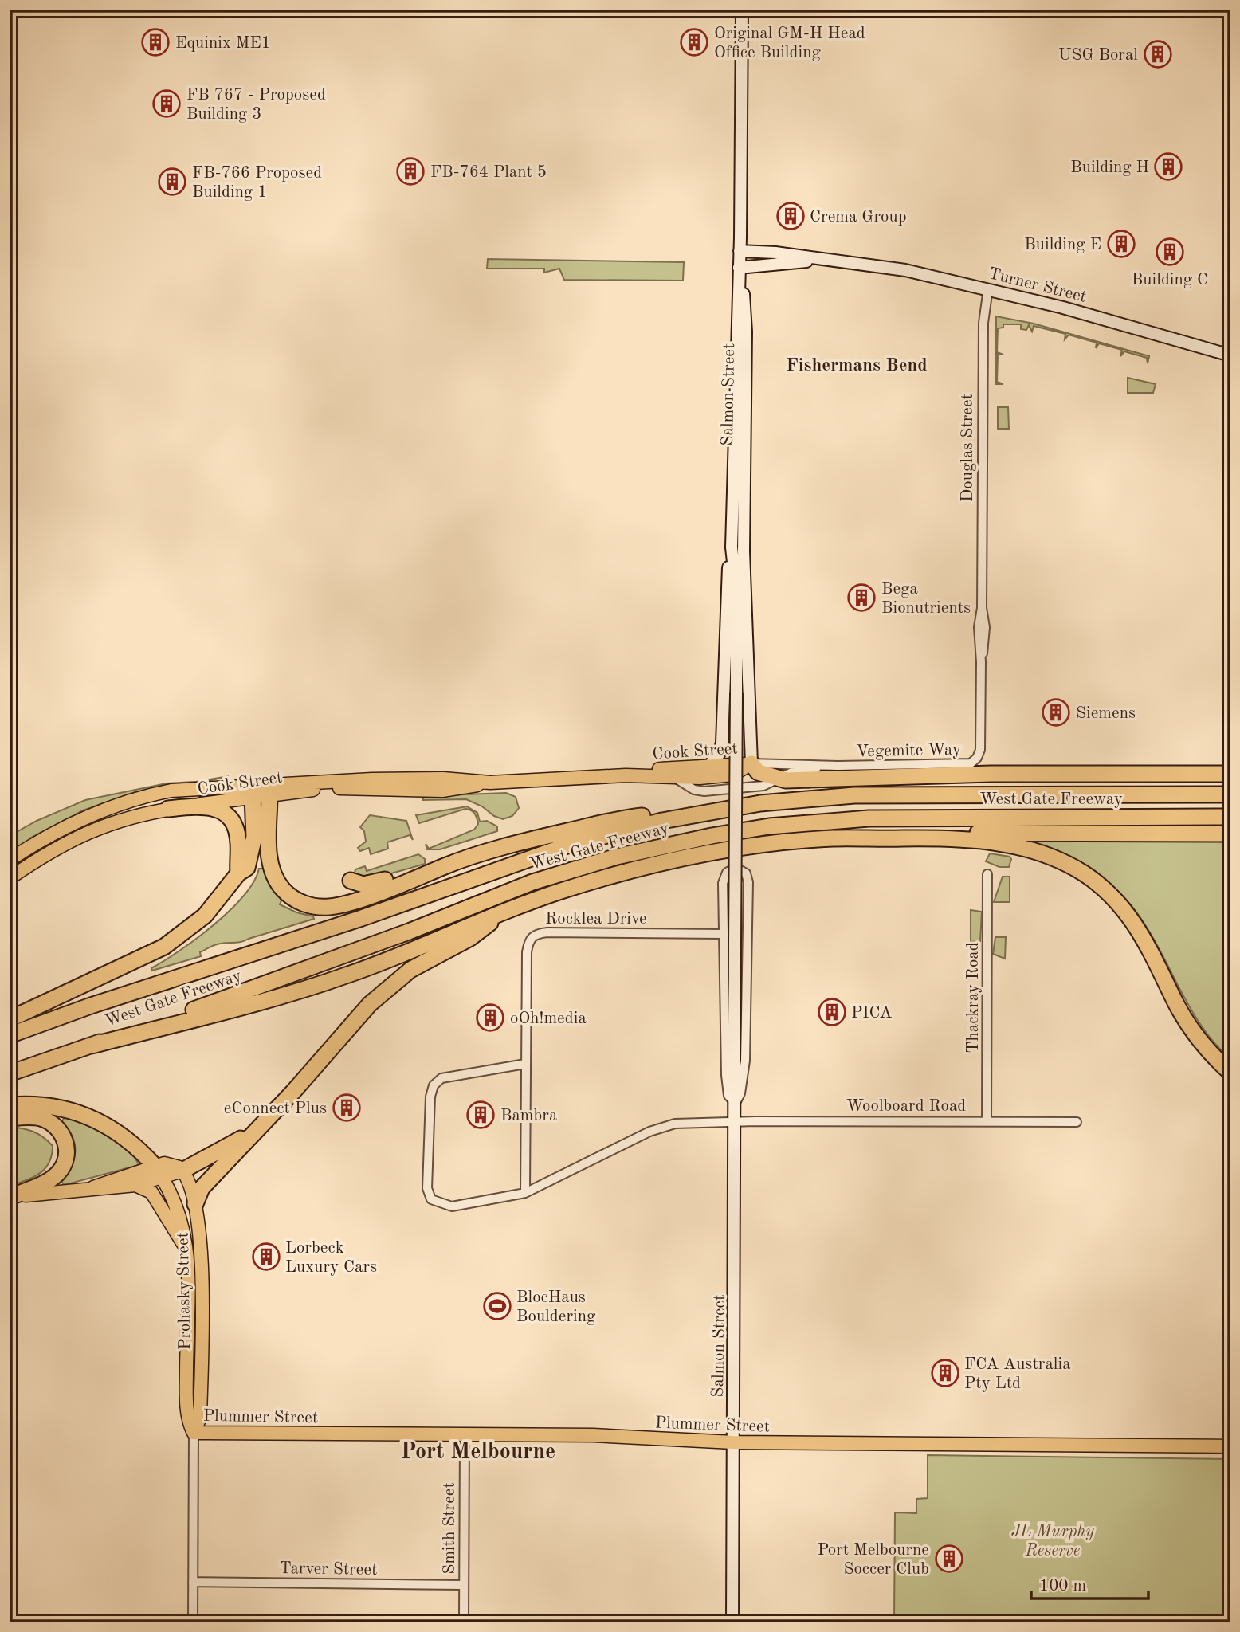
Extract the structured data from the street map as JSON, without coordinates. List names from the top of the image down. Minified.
{"streets":{"highway":["West Gate Freeway"],"main road":["Cook Street","Prohasky Street","Plummer Street"],"street":["Turner Street","Salmon Street","Douglas Street","Vegemite Way","Rocklea Drive","Thackray Road","Woolboard Road","Smith Street","Tarver Street"]},"crossings":[["Turner Street","Salmon Street"],["Turner Street","Douglas Street"],["Salmon Street","Vegemite Way"],["Salmon Street","Cook Street"],["Salmon Street","Rocklea Drive"],["Salmon Street","Woolboard Road"],["Salmon Street","Plummer Street"],["Douglas Street","Vegemite Way"],["Vegemite Way","Cook Street"],["Thackray Road","Woolboard Road"],["Prohasky Street","Plummer Street"],["Prohasky Street","Tarver Street"],["Plummer Street","Smith Street"],["Smith Street","Tarver Street"]],"districts":["Fishermans Bend","Port Melbourne"],"parks":["JL Murphy Reserve"],"places":{"building":["Equinix ME1","Original GM-H Head Office Building","USG Boral","FB 767 - Proposed Building 3","Building H","FB-764 Plant 5","FB-766 Proposed Building 1","Crema Group","Building E","Building C","Bega Bionutrients","Siemens","PICA","oOh!media","eConnect Plus","Bambra","Lorbeck Luxury Cars","FCA Australia Pty Ltd","Port Melbourne Soccer Club"],"sports":["BlocHaus Bouldering"]},"scale_bar":"100 m"}
